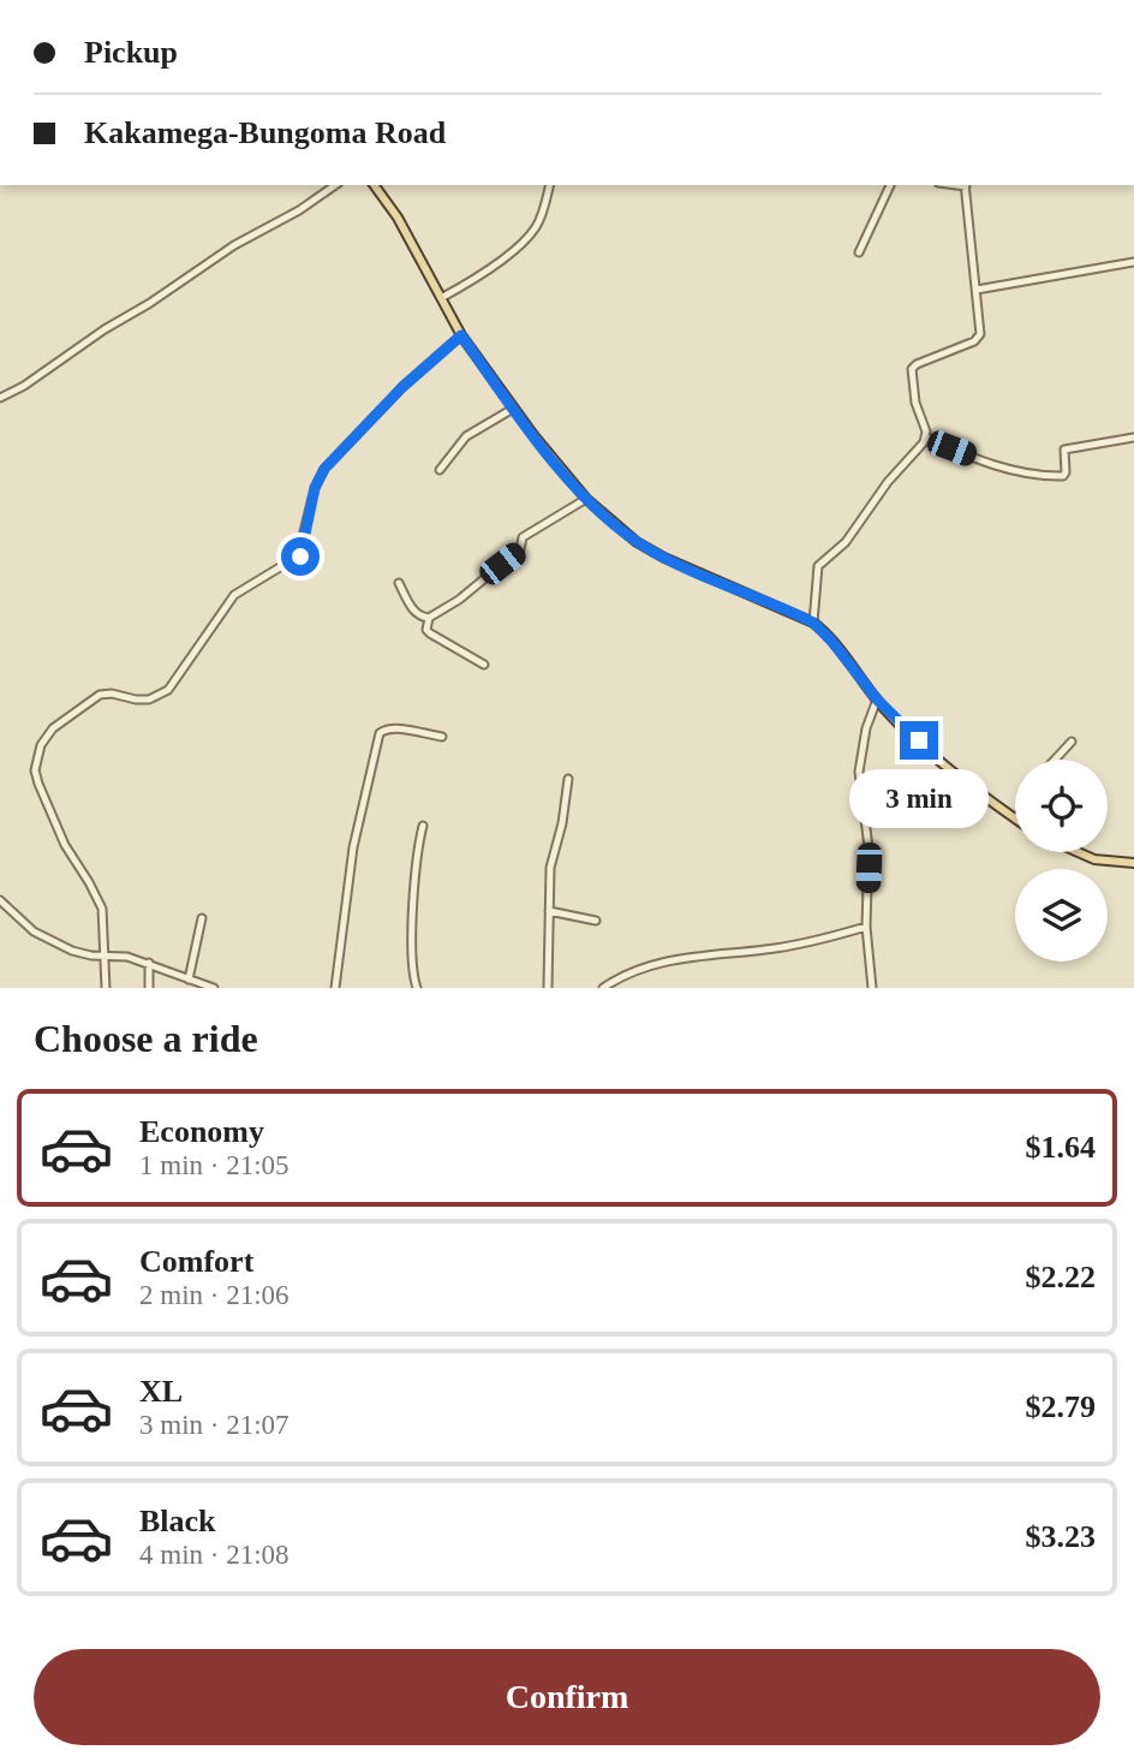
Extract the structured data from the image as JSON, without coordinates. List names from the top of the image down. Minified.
{"page":{"banner":["Pickup","Kakamega-Bungoma Road"],"bubble":"3 min","heading":"Choose a ride","list":[{"name":"Economy","note":"1 min · 21:05","value":"$1.64"},{"name":"Comfort","note":"2 min · 21:06","value":"$2.22"},{"name":"XL","note":"3 min · 21:07","value":"$2.79"},{"name":"Black","note":"4 min · 21:08","value":"$3.23"}],"buttons":"Confirm"}}
